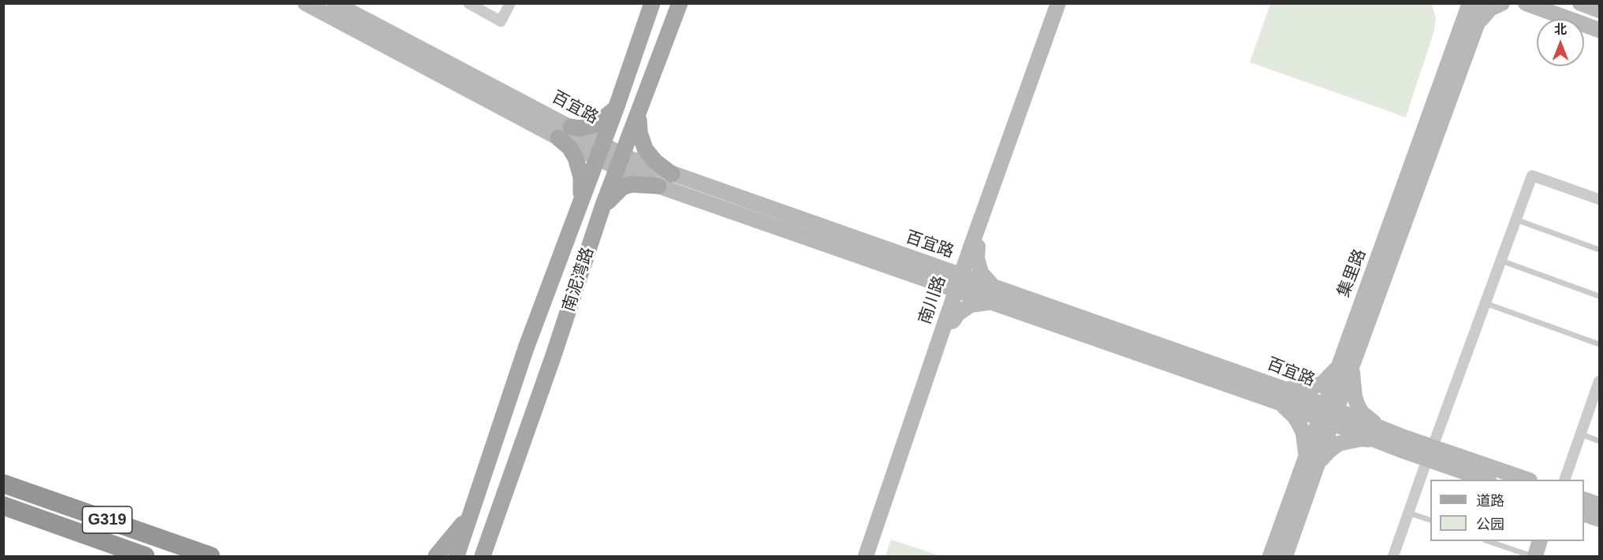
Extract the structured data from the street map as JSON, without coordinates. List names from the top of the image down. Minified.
{"streets":{"highway":["G319"],"main road":["南泥湾路"],"street":["百宜路","集里路","南川路"]},"crossings":[["百宜路","集里路"],["百宜路","南泥湾路"],["百宜路","南川路"]],"legend":["道路","公园"],"north":"top"}
